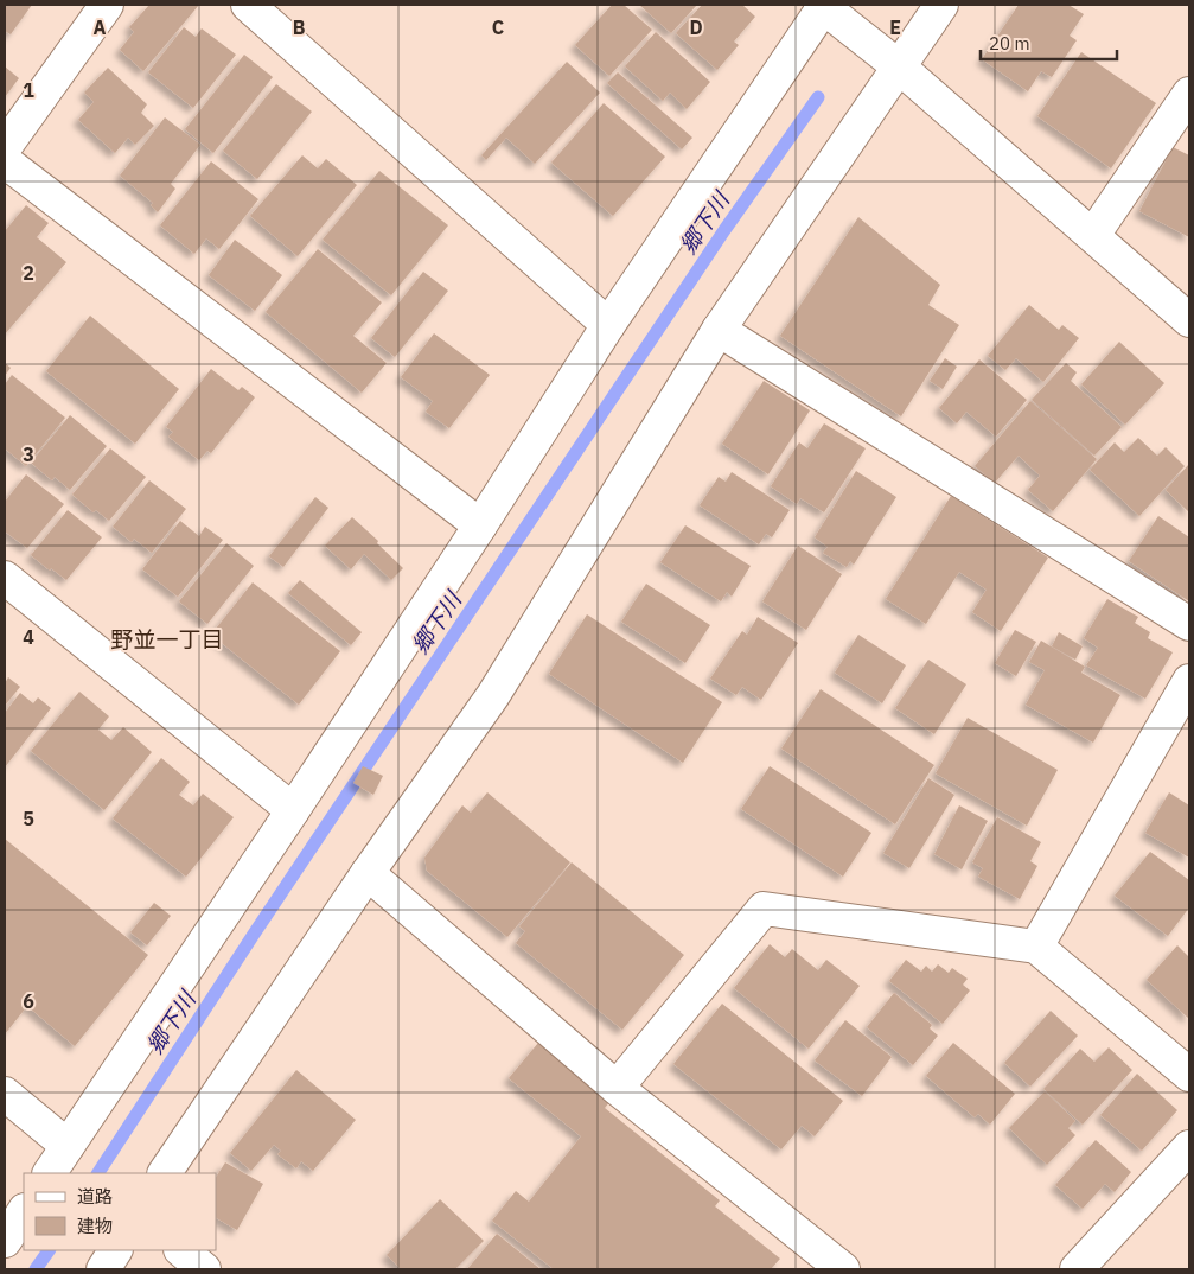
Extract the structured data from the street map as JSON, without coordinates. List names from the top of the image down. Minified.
{"districts":["野並一丁目"],"water":["郷下川"],"legend":["道路","建物"],"scale_bar":"20 m","grid":{"columns":["A","B","C","D","E"],"rows":["1","2","3","4","5","6"]}}
